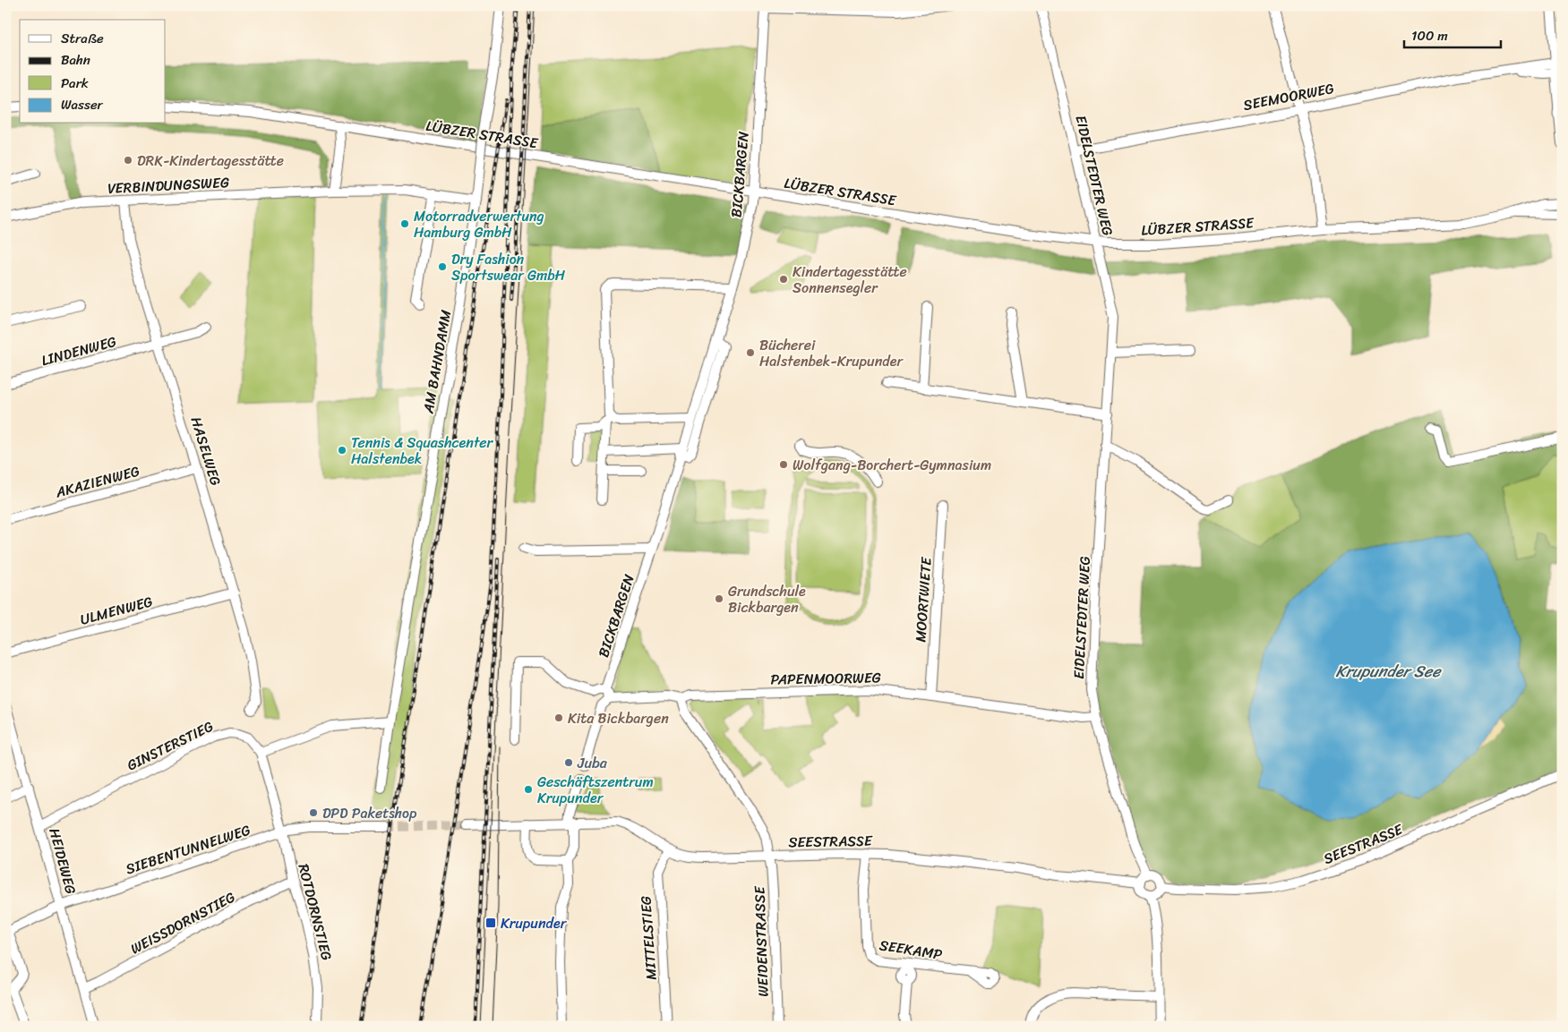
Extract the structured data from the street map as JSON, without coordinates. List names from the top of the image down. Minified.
{"streets":{"street":["SEEMOORWEG","LÜBZER STRASSE","BICKBARGEN","EIDELSTEDTER WEG","VERBINDUNGSWEG","LINDENWEG","AM BAHNDAMM","HASELWEG","AKAZIENWEG","MOORTWIETE","ULMENWEG","PAPENMOORWEG","GINSTERSTIEG","SEESTRASSE","SIEBENTUNNELWEG","HEIDEWEG","ROTDORNSTIEG","WEISSDORNSTIEG","MITTELSTIEG","WEIDENSTRASSE","SEEKAMP"]},"crossings":[["SEEMOORWEG","EIDELSTEDTER WEG"],["LÜBZER STRASSE","BICKBARGEN"],["LÜBZER STRASSE","EIDELSTEDTER WEG"],["EIDELSTEDTER WEG","PAPENMOORWEG"],["EIDELSTEDTER WEG","SEESTRASSE"],["VERBINDUNGSWEG","AM BAHNDAMM"],["VERBINDUNGSWEG","HASELWEG"],["LINDENWEG","HASELWEG"],["HASELWEG","AKAZIENWEG"],["HASELWEG","ULMENWEG"],["MOORTWIETE","PAPENMOORWEG"],["PAPENMOORWEG","WEIDENSTRASSE"],["GINSTERSTIEG","SIEBENTUNNELWEG"],["GINSTERSTIEG","HEIDEWEG"],["GINSTERSTIEG","ROTDORNSTIEG"],["SEESTRASSE","MITTELSTIEG"],["SEESTRASSE","WEIDENSTRASSE"],["SEESTRASSE","SEEKAMP"],["SIEBENTUNNELWEG","HEIDEWEG"],["SIEBENTUNNELWEG","ROTDORNSTIEG"],["HEIDEWEG","WEISSDORNSTIEG"],["ROTDORNSTIEG","WEISSDORNSTIEG"]],"water":["Krupunder See"],"places":{"other":["DRK-Kindertagesstätte","Motorradverwertung Hamburg GmbH","Dry Fashion Sportswear GmbH","Kindertagesstätte Sonnensegler","Bücherei Halstenbek-Krupunder","Tennis & Squashcenter Halstenbek","Wolfgang-Borchert-Gymnasium","Grundschule Bickbargen","Kita Bickbargen","Juba","Geschäftszentrum Krupunder","DPD Paketshop"],"transit":["Krupunder"]},"legend":["Straße","Bahn","Park","Wasser"],"scale_bar":"100 m"}
